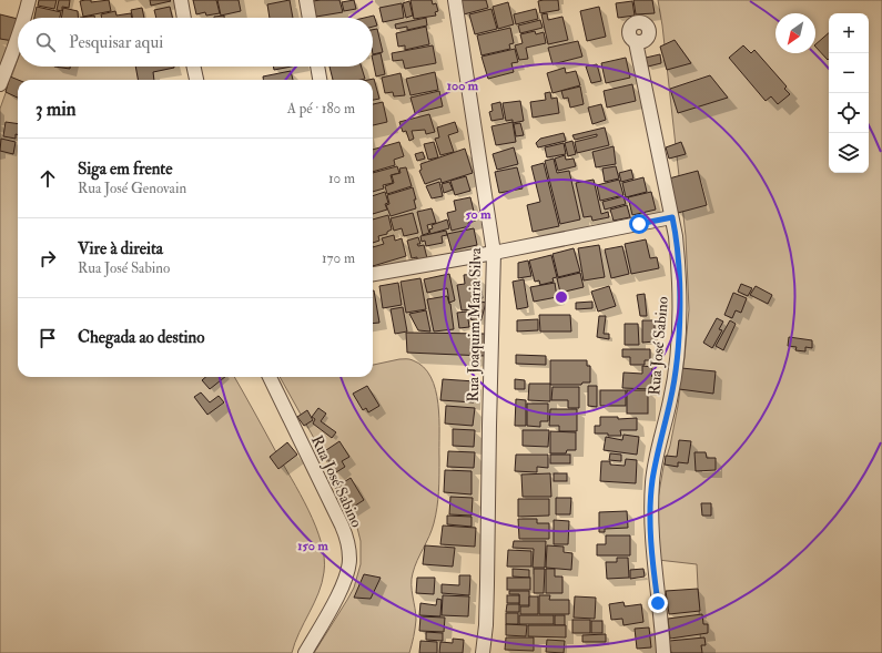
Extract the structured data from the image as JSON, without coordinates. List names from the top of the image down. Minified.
{"streets":{"street":["Rua Joaquim Maria Silva","Rua José Sabino"]},"north":"bottom left","page":{"map_buttons":["+","−"],"search":"Pesquisar aqui","heading":["3 min","A pé · 180 m"],"list":[["Siga em frente","Rua José Genovain","10 m"],["Vire à direita","Rua José Sabino","170 m"],"Chegada ao destino"]},"rings":["100 m","50 m","150 m"]}
